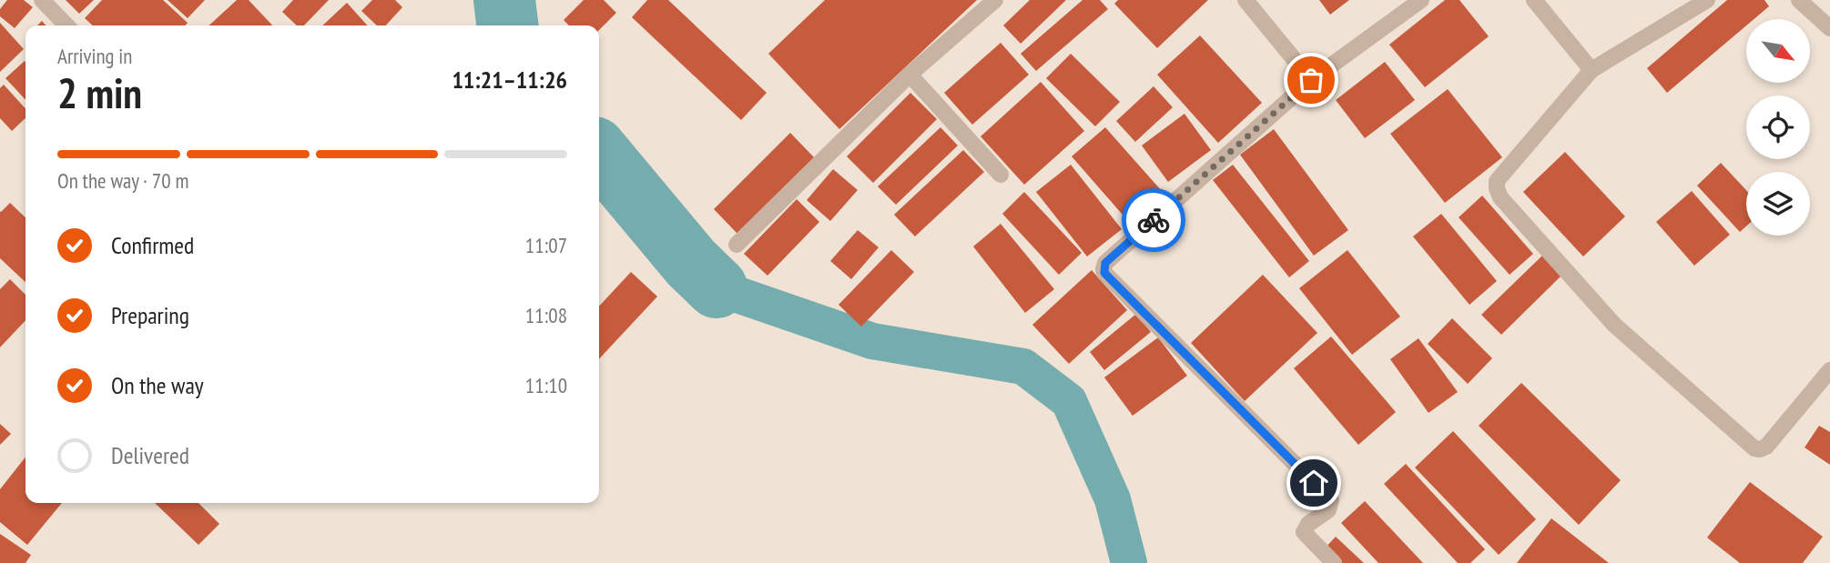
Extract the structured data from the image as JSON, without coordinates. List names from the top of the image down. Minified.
{"north":"bottom right","page":{"heading":["2 min","Arriving in","11:21–11:26"],"bar":"On the way · 70 m","list":[["Confirmed","11:07"],["Preparing","11:08"],["On the way","11:10"],"Delivered"]}}
